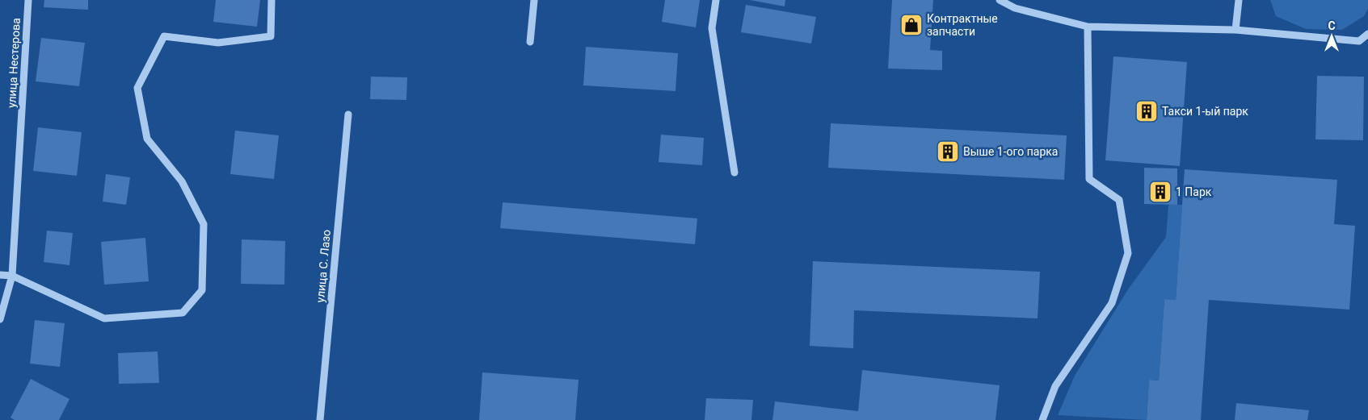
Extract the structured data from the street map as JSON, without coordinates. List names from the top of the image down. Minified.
{"streets":{"street":["улица Нестерова","улица С. Лазо"]},"places":{"shop":["Контрактные запчасти"],"building":["Такси 1-ый парк","Выше 1-ого парка","1 Парк"]},"north":"top"}
